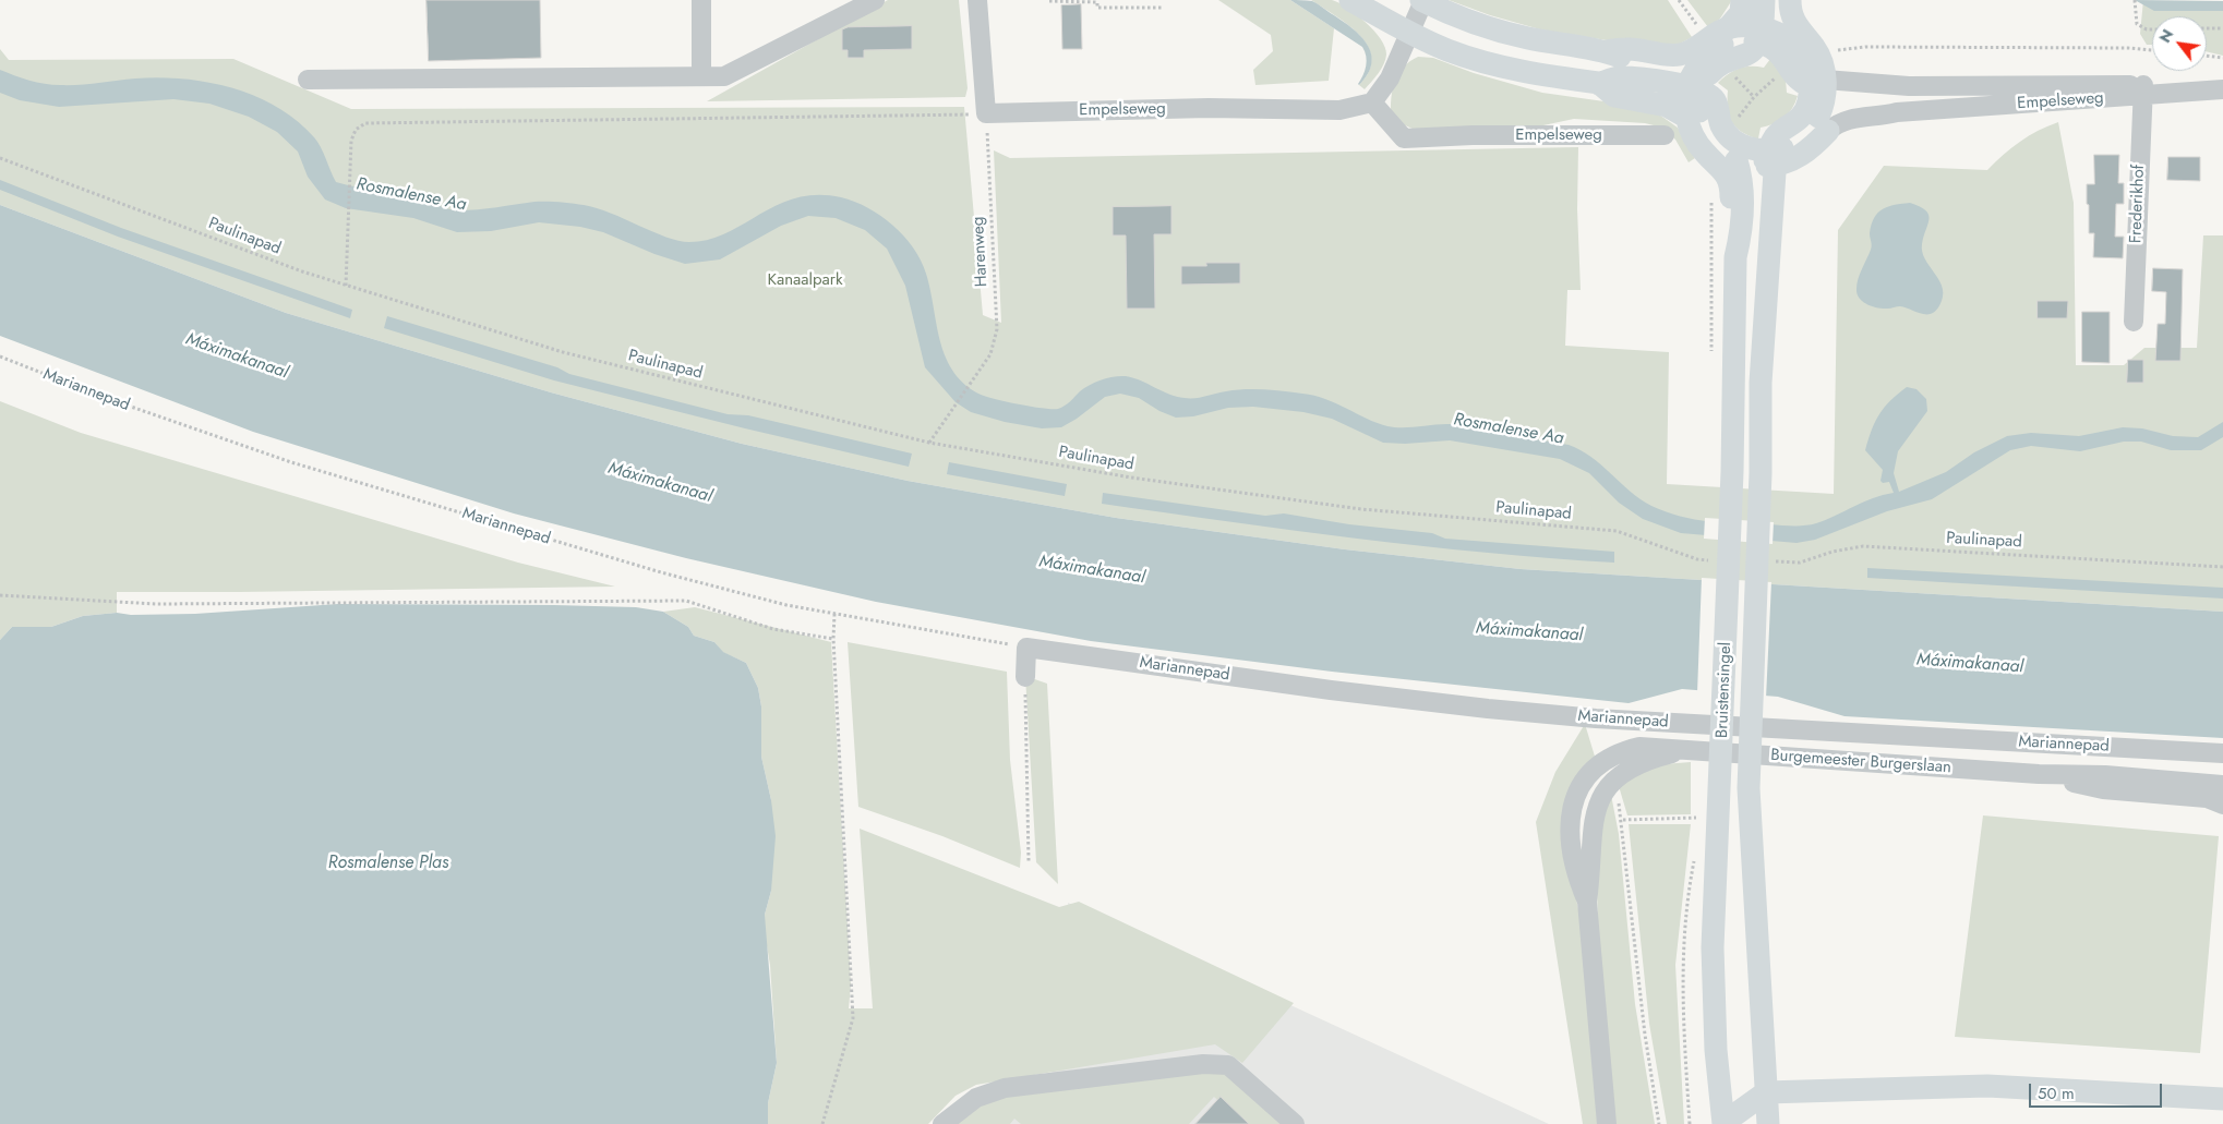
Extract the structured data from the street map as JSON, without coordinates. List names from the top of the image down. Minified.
{"streets":{"main road":["Bruistensingel"],"street":["Empelseweg","Frederikhof","Mariannepad","Burgemeester Burgerslaan"],"path":["Paulinapad","Harenweg"]},"crossings":[["Empelseweg","Frederikhof"],["Empelseweg","Harenweg"],["Paulinapad","Harenweg"]],"water":["Rosmalense Aa","Máximakanaal","Rosmalense Plas"],"parks":["Kanaalpark"],"scale_bar":"50 m","north":"top left"}
